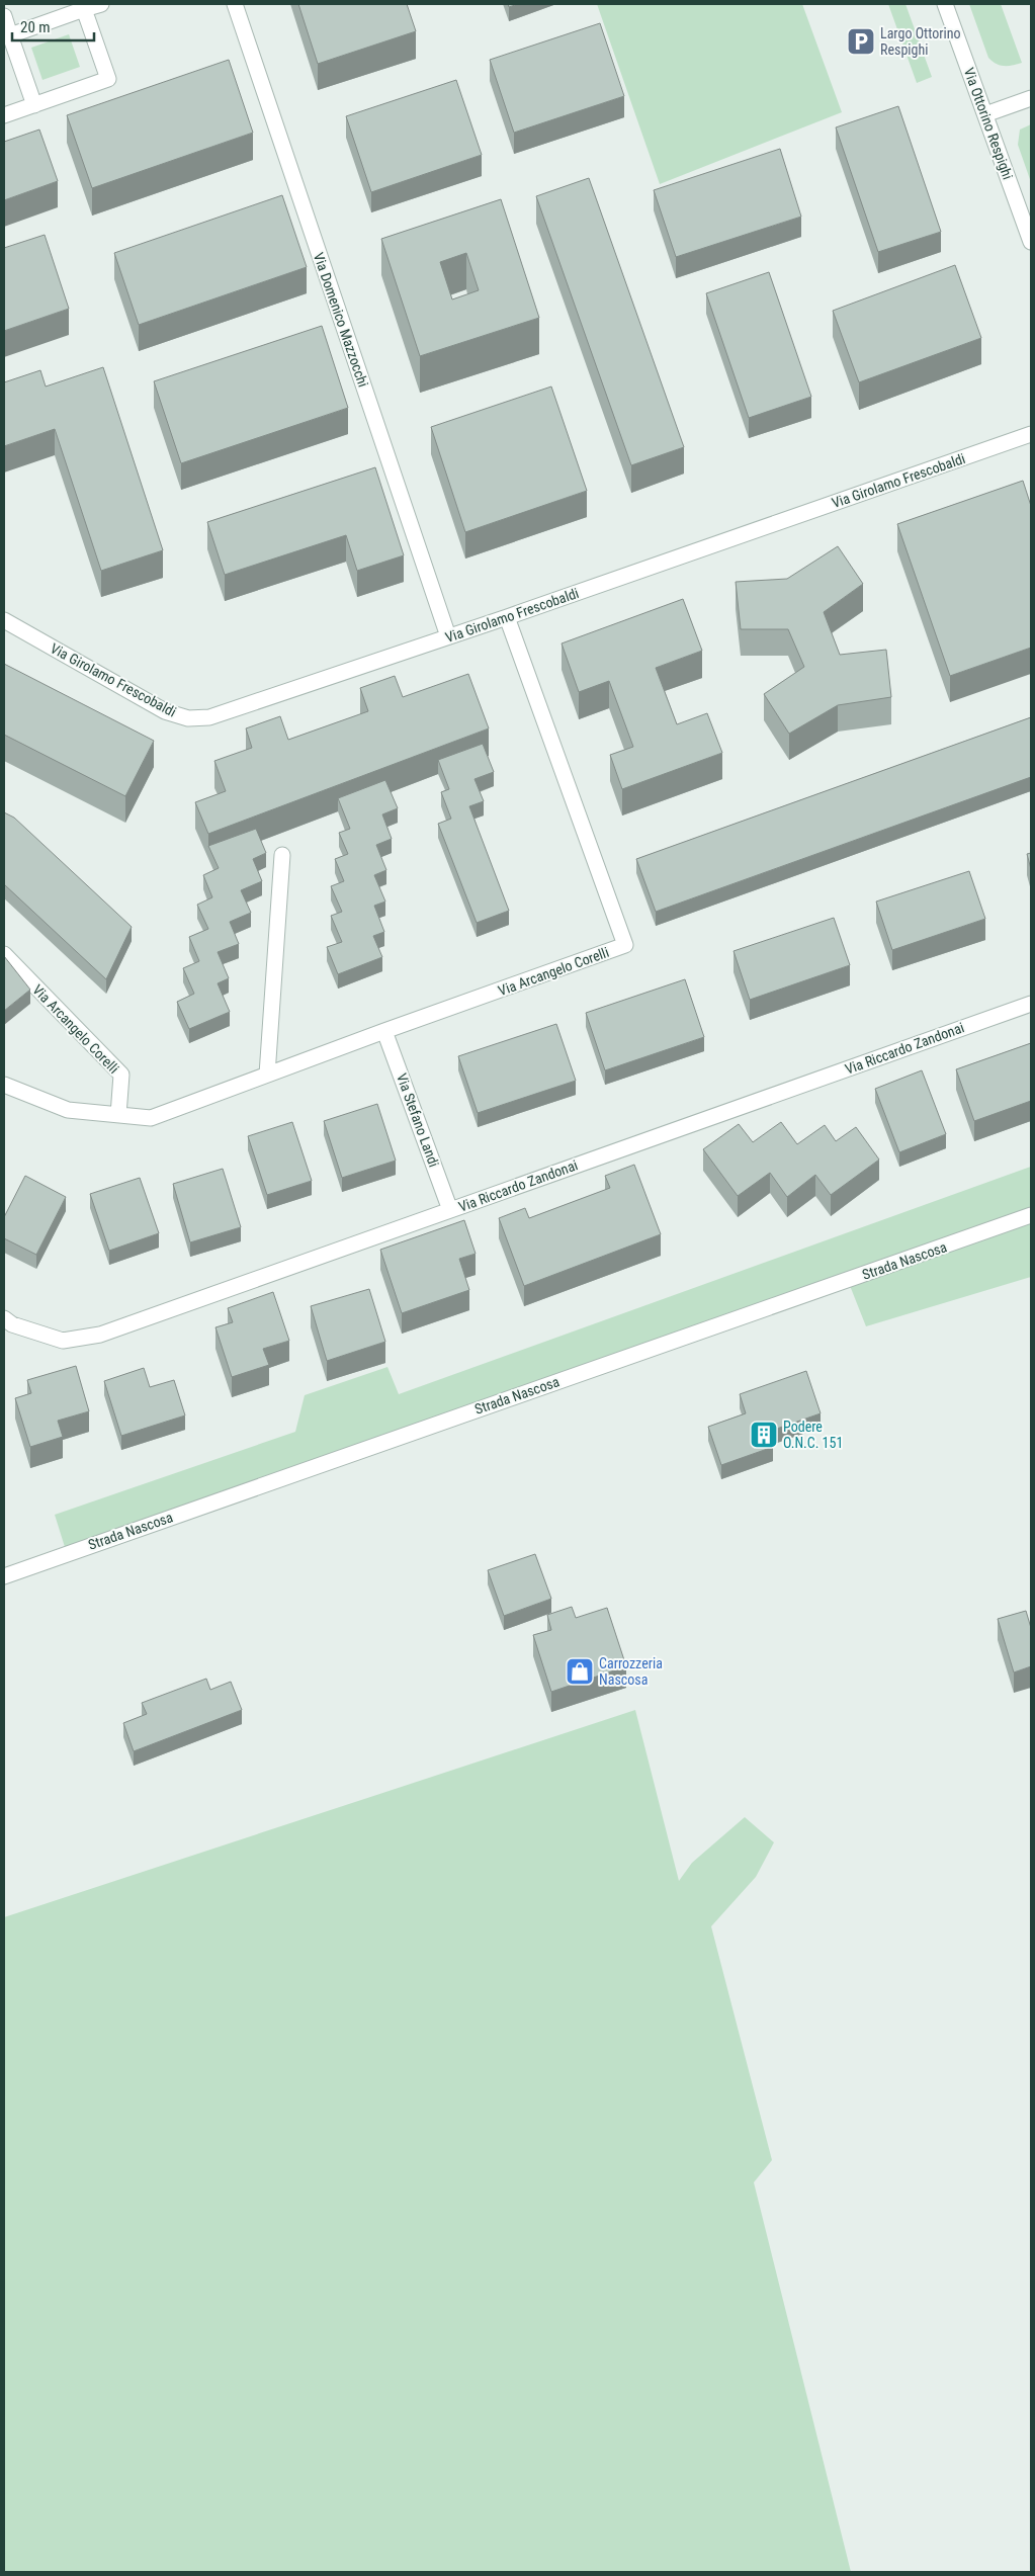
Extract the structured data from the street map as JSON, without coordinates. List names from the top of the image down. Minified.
{"streets":{"street":["Via Ottorino Respighi","Via Domenico Mazzocchi","Via Girolamo Frescobaldi","Via Arcangelo Corelli","Via Riccardo Zandonai","Via Stefano Landi","Strada Nascosa"]},"crossings":[["Via Domenico Mazzocchi","Via Girolamo Frescobaldi"],["Via Girolamo Frescobaldi","Via Arcangelo Corelli"],["Via Arcangelo Corelli","Via Stefano Landi"],["Via Riccardo Zandonai","Via Stefano Landi"]],"places":{"parking":["Largo Ottorino Respighi"],"building":["Podere O.N.C. 151"],"shop":["Carrozzeria Nascosa"]},"scale_bar":"20 m"}
